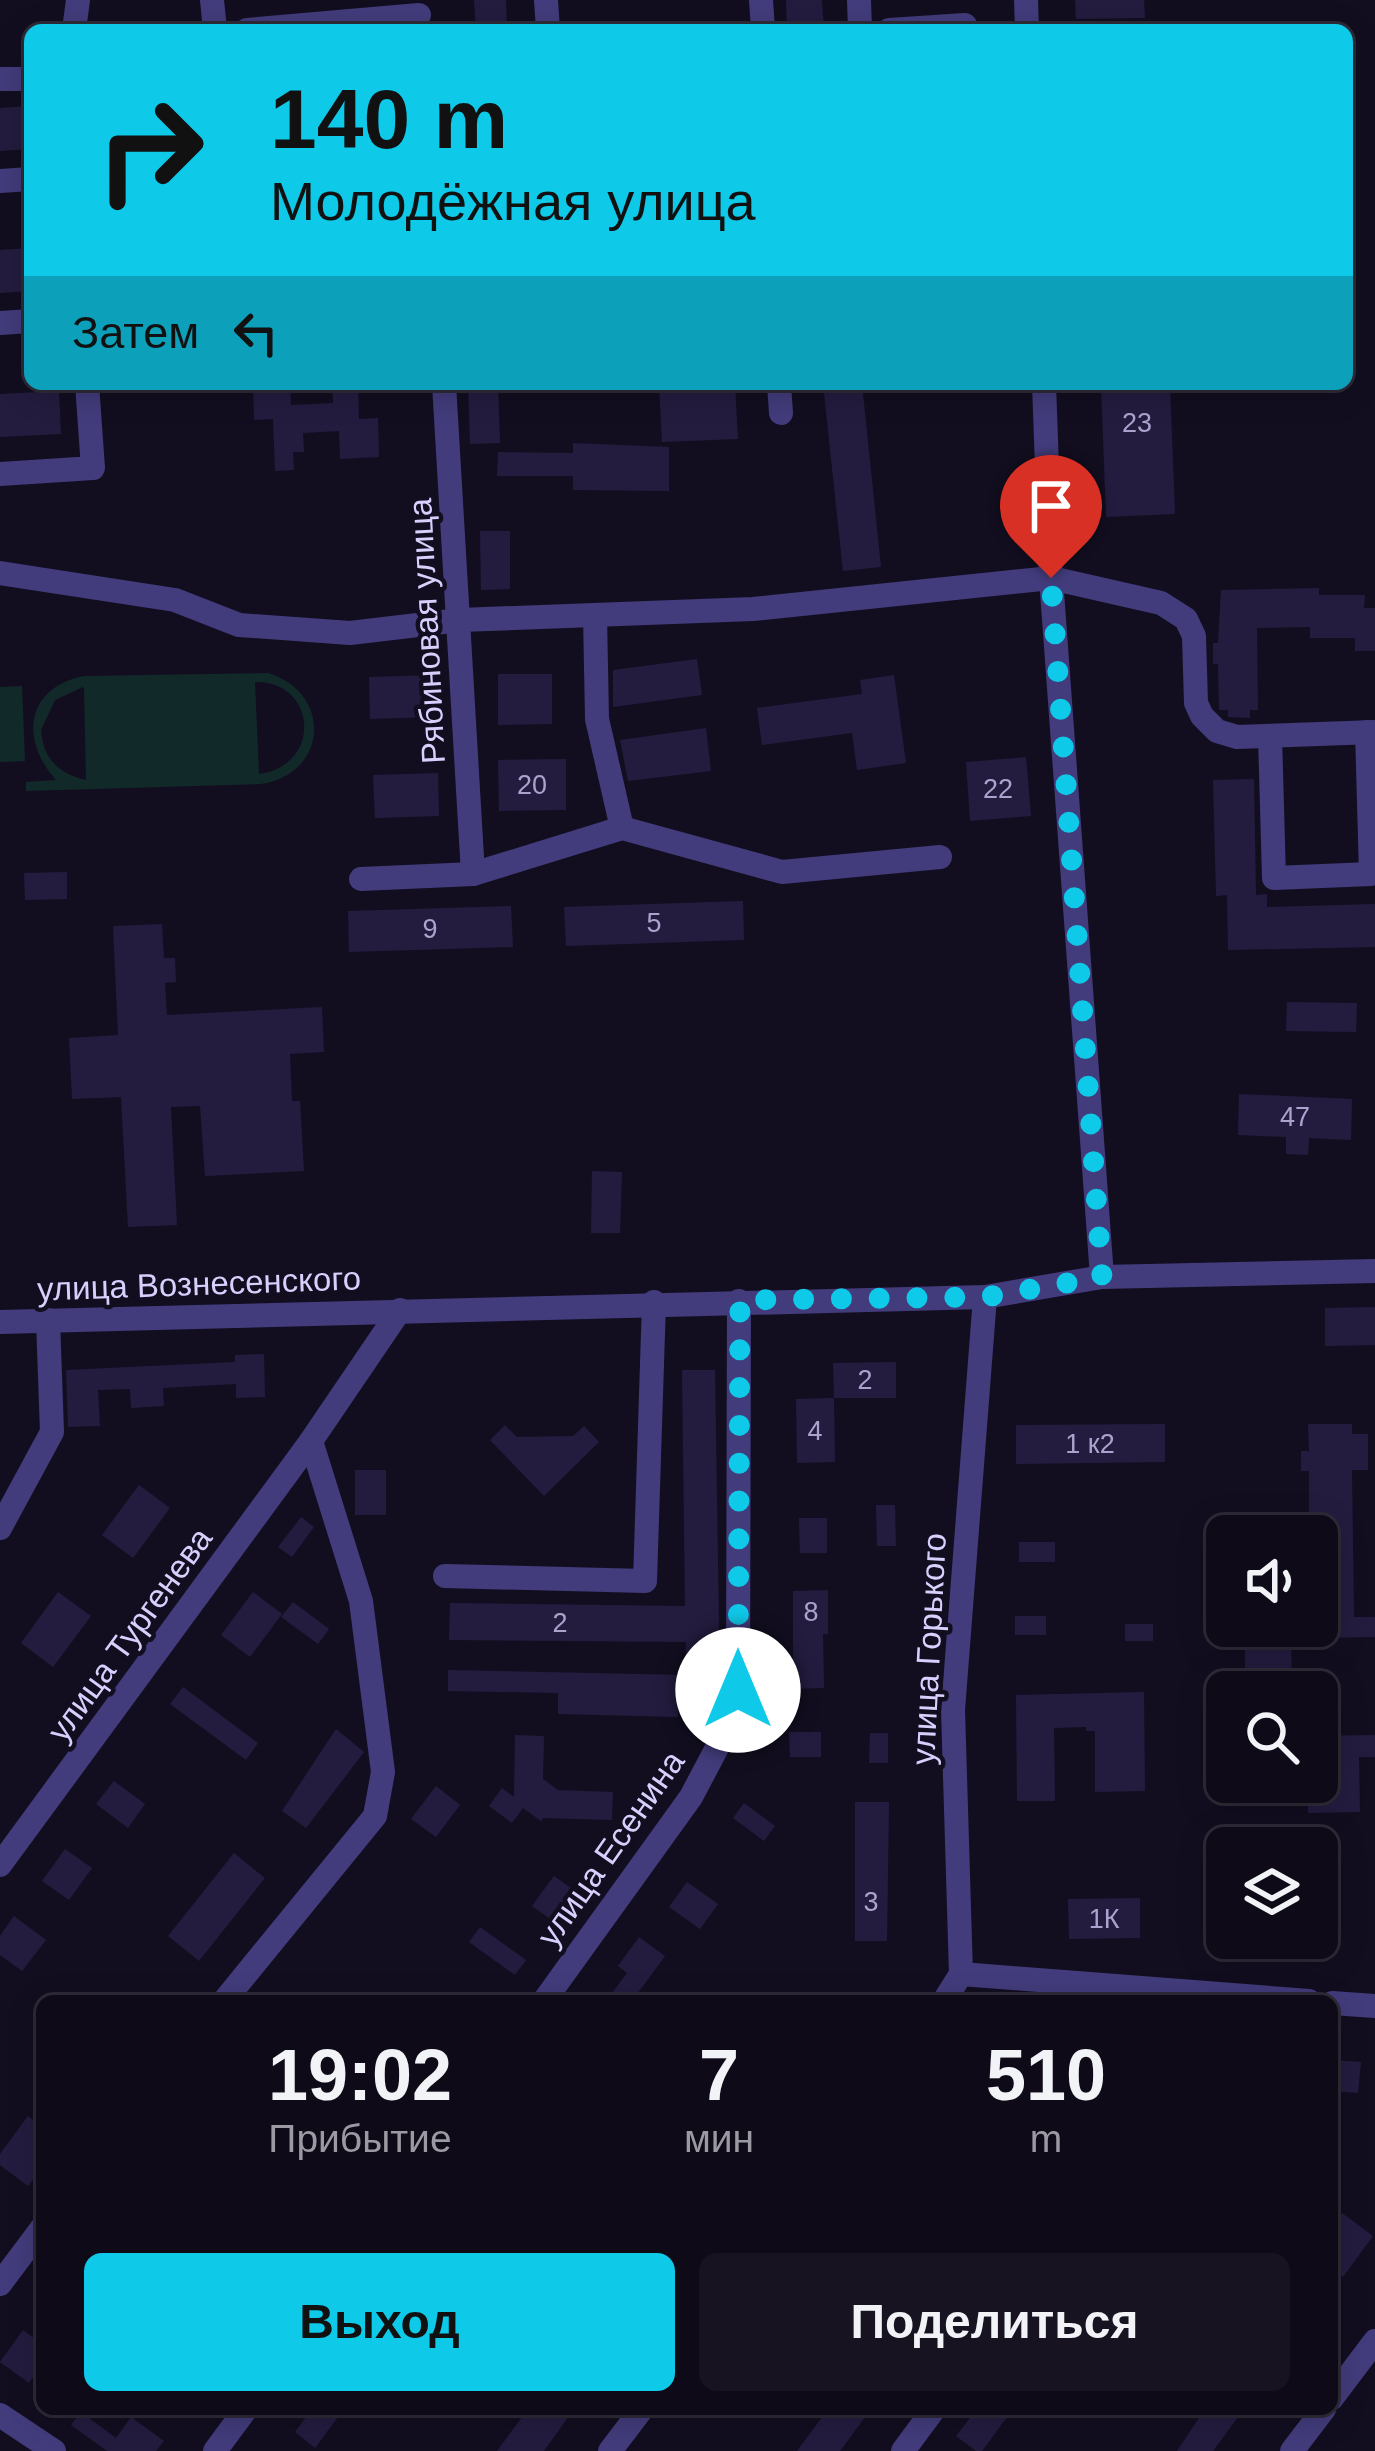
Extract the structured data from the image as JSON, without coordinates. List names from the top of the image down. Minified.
{"streets":{"street":["Рябиновая улица","улица Вознесенского","улица Тургенева","улица Горького","улица Есенина"]},"crossings":[["улица Вознесенского","улица Тургенева"],["улица Вознесенского","улица Горького"],["улица Вознесенского","улица Есенина"]],"house_numbers":["23","20","22","5","9","47","2","4","1 к2","8","2","3","1К"],"page":{"turn":["140 m","Молодёжная улица"],"then":"Затем","eta":["19:02","Прибытие","7","мин","510","m"],"buttons":["Выход","Поделиться"]}}
